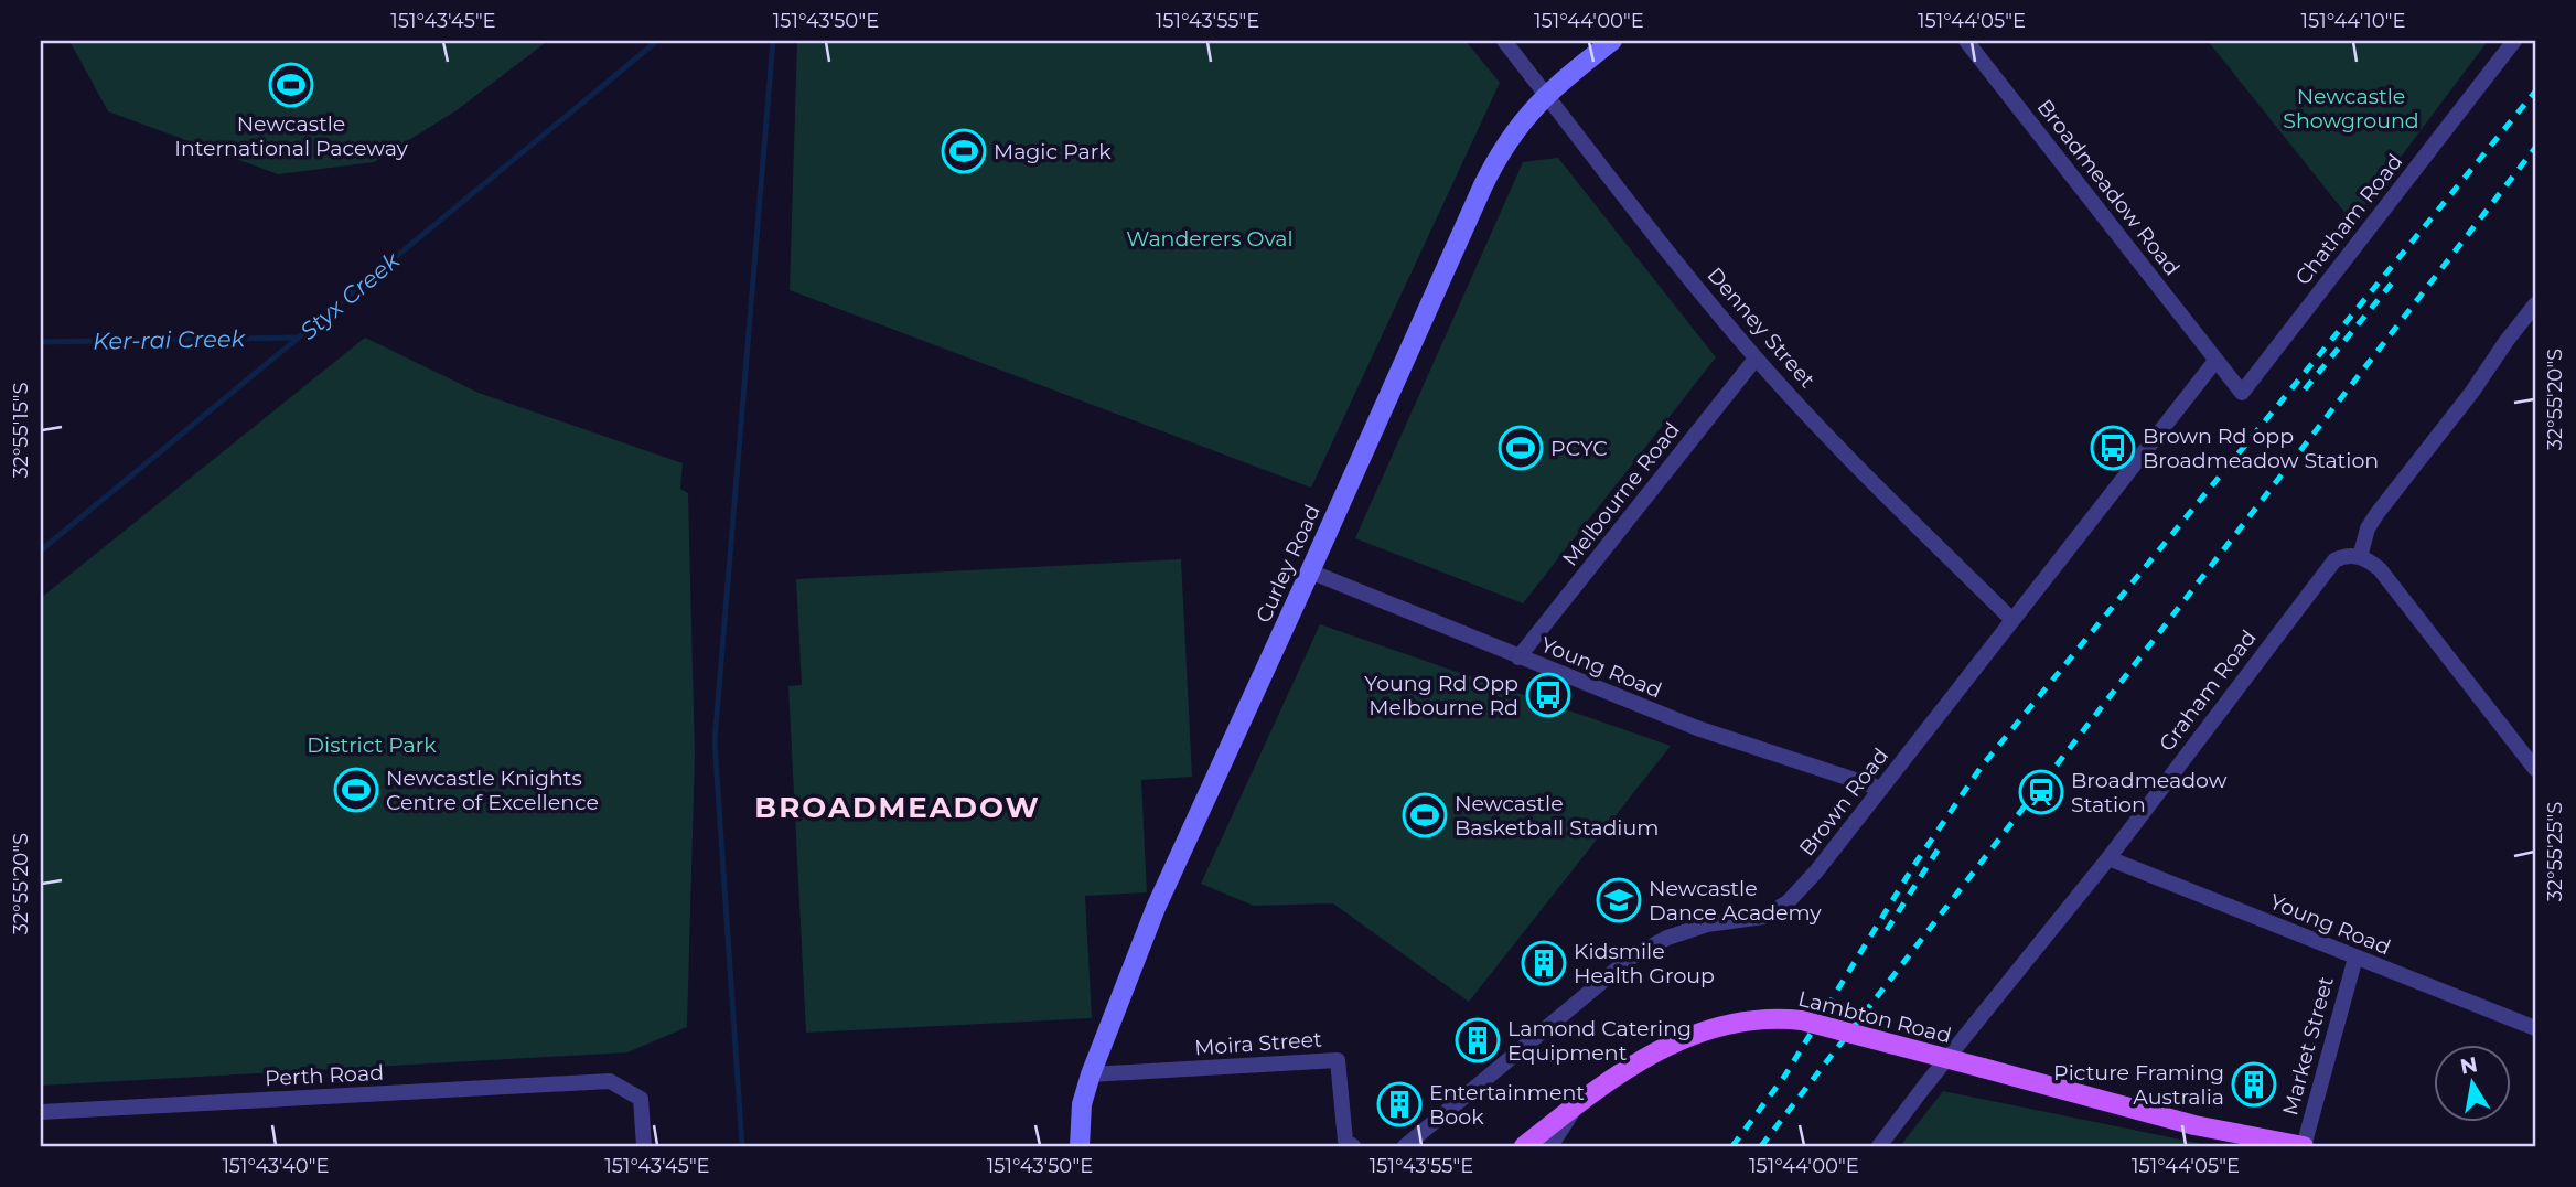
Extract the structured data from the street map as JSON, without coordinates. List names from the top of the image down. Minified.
{"streets":{"main road":["Lambton Road"],"street":["Broadmeadow Road","Chatham Road","Denney Street","Melbourne Road","Curley Road","Young Road","Graham Road","Brown Road","Moira Street","Market Street","Perth Road"]},"crossings":[["Broadmeadow Road","Chatham Road"],["Broadmeadow Road","Brown Road"],["Chatham Road","Brown Road"],["Denney Street","Melbourne Road"],["Denney Street","Curley Road"],["Denney Street","Brown Road"],["Melbourne Road","Young Road"],["Curley Road","Young Road"],["Curley Road","Moira Street"],["Young Road","Graham Road"],["Young Road","Brown Road"],["Young Road","Market Street"],["Lambton Road","Market Street"]],"districts":["BROADMEADOW"],"water":["Styx Creek","Ker-rai Creek"],"parks":["Newcastle Showground","Wanderers Oval","District Park"],"places":{"sports":["Newcastle International Paceway","Magic Park","PCYC","Newcastle Knights Centre of Excellence","Newcastle Basketball Stadium"],"bus stop":["Brown Rd opp Broadmeadow Station","Young Rd Opp Melbourne Rd"],"station":["Broadmeadow Station"],"school or university":["Newcastle Dance Academy"],"building":["Kidsmile Health Group","Lamond Catering Equipment","Picture Framing Australia","Entertainment Book"]},"north":"top","coordinates":["151°43'45\"E","151°43'50\"E","151°43'55\"E","151°44'00\"E","151°44'05\"E","151°44'10\"E","32°55'20\"S","32°55'15\"S","32°55'25\"S","151°43'40\"E"]}
